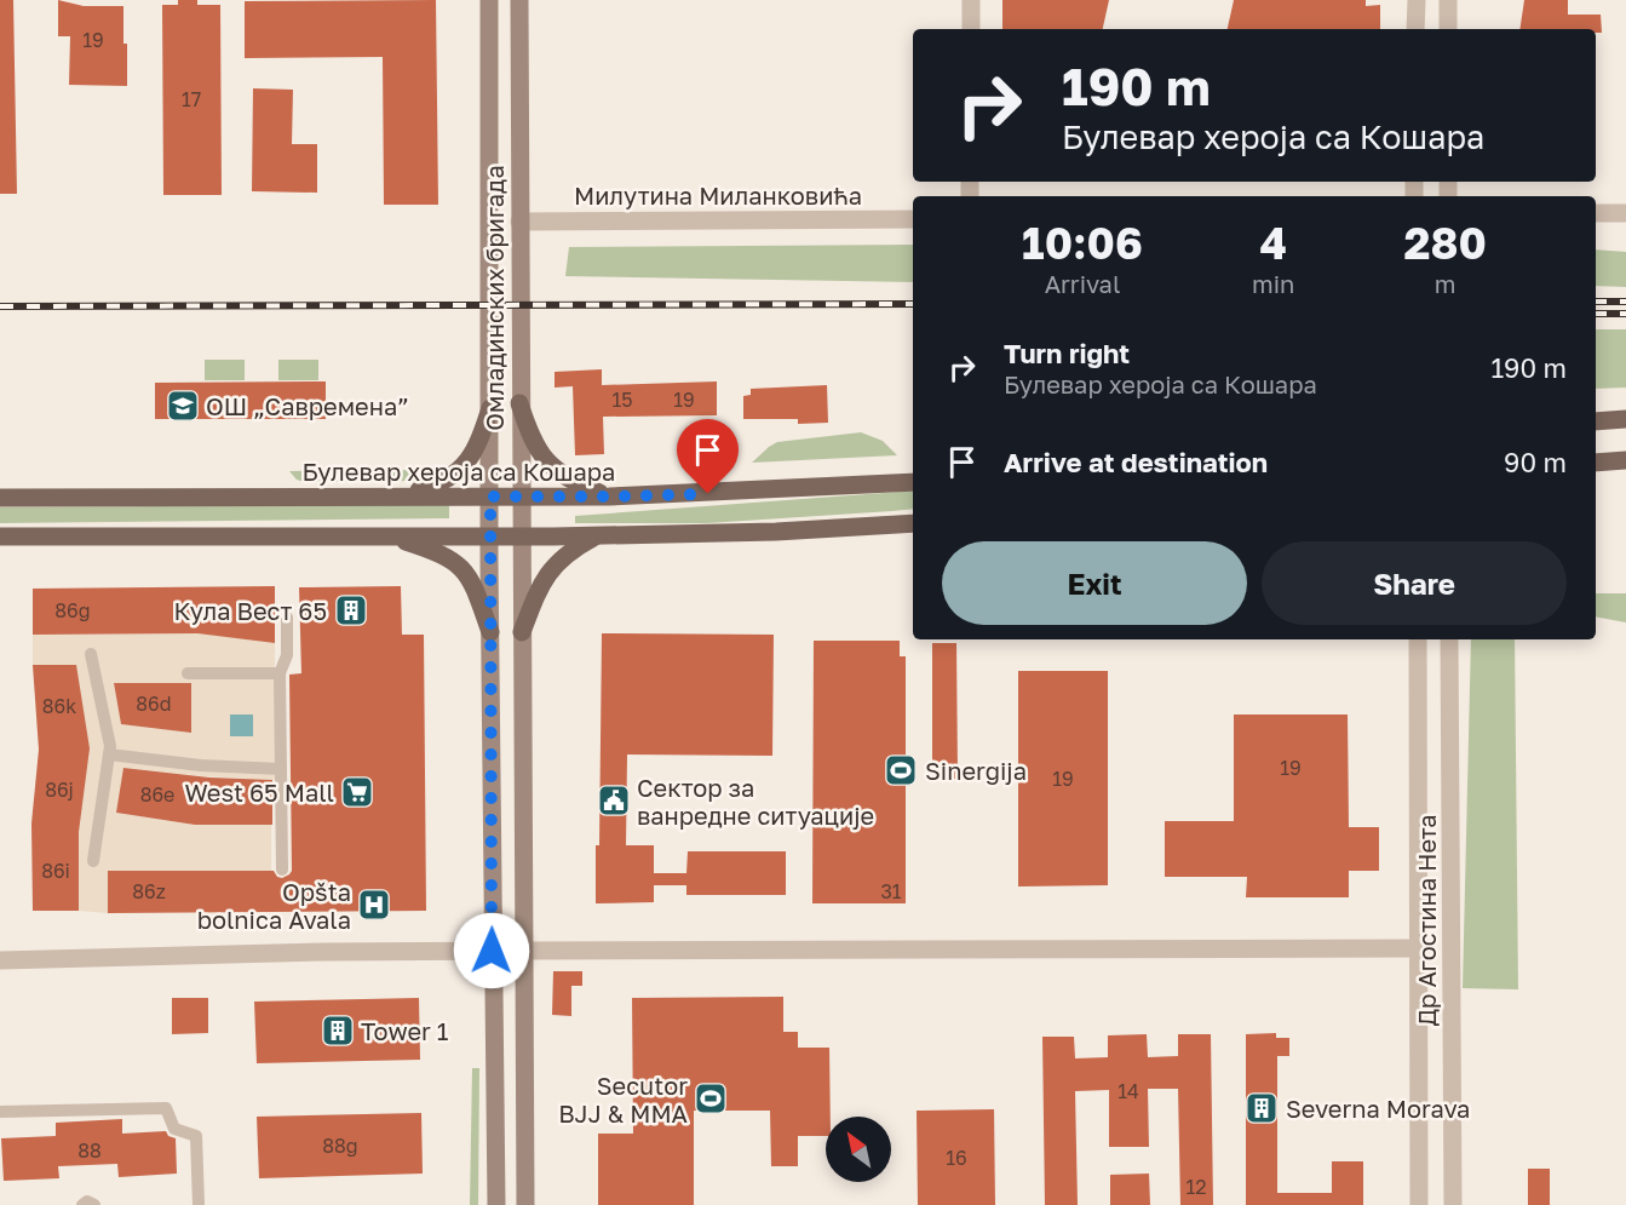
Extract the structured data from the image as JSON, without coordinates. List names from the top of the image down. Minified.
{"streets":{"main road":["Омладинских бригада","Булевар хероја са Кошара"],"street":["Милутина Миланковића","Др Агостина Нета"]},"crossings":[["Милутина Миланковића","Омладинских бригада"],["Омладинских бригада","Булевар хероја са Кошара"]],"places":{"school or university":["ОШ „Савремена”"],"building":["Кула Вест 65","Tower 1","Severna Morava"],"sports":["Sinergija","Secutor BJJ & MMA"],"supermarket":["West 65 Mall"],"public building":["Сектор за ванредне ситуације"],"hospital":["Opšta bolnica Avala"]},"house_numbers":["19","17","15","19","86g","86d","86k","19","19","86j","86e","86i","86z","31","14","88g","88","16","12"],"north":"top left","page":{"turn":["190 m","Булевар хероја са Кошара"],"eta":["10:06","Arrival","4","min","280","m"],"list":[{"name":"Turn right","note":"Булевар хероја са Кошара","value":"190 m"},{"name":"Arrive at destination","value":"90 m"}],"buttons":["Exit","Share"]}}
